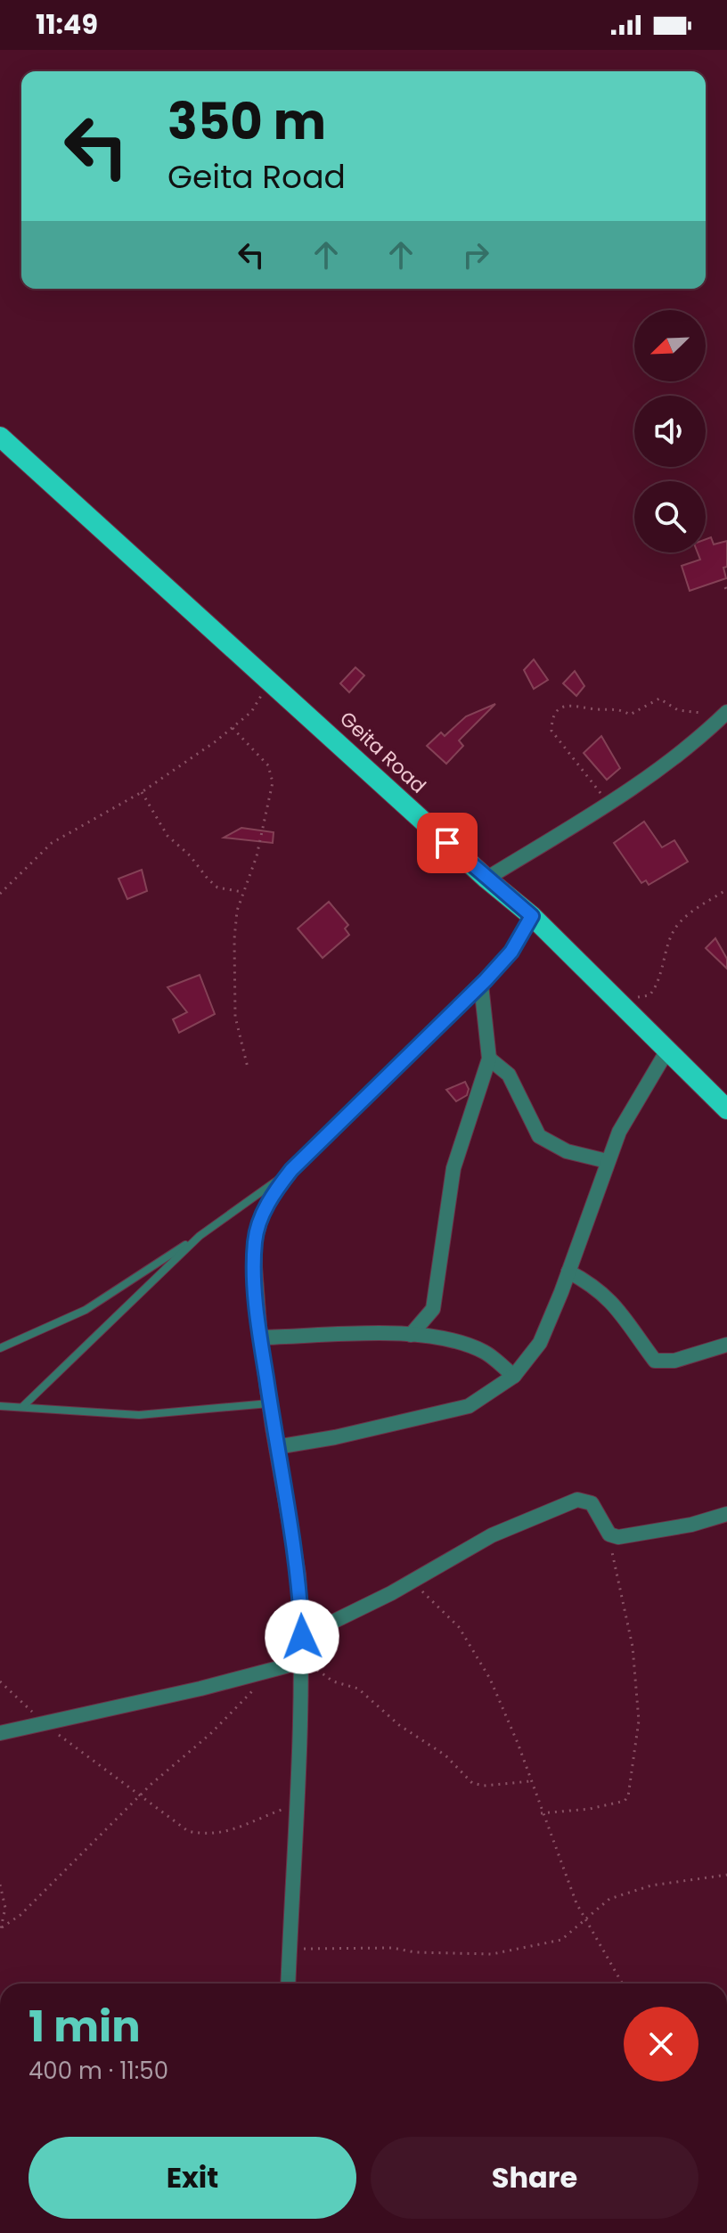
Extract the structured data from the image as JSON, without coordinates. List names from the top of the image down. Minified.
{"streets":{"highway":["Geita Road"]},"north":"bottom left","page":{"status":"11:49","turn":["350 m","Geita Road"],"heading":["1 min","400 m · 11:50"],"buttons":["Exit","Share"]}}
